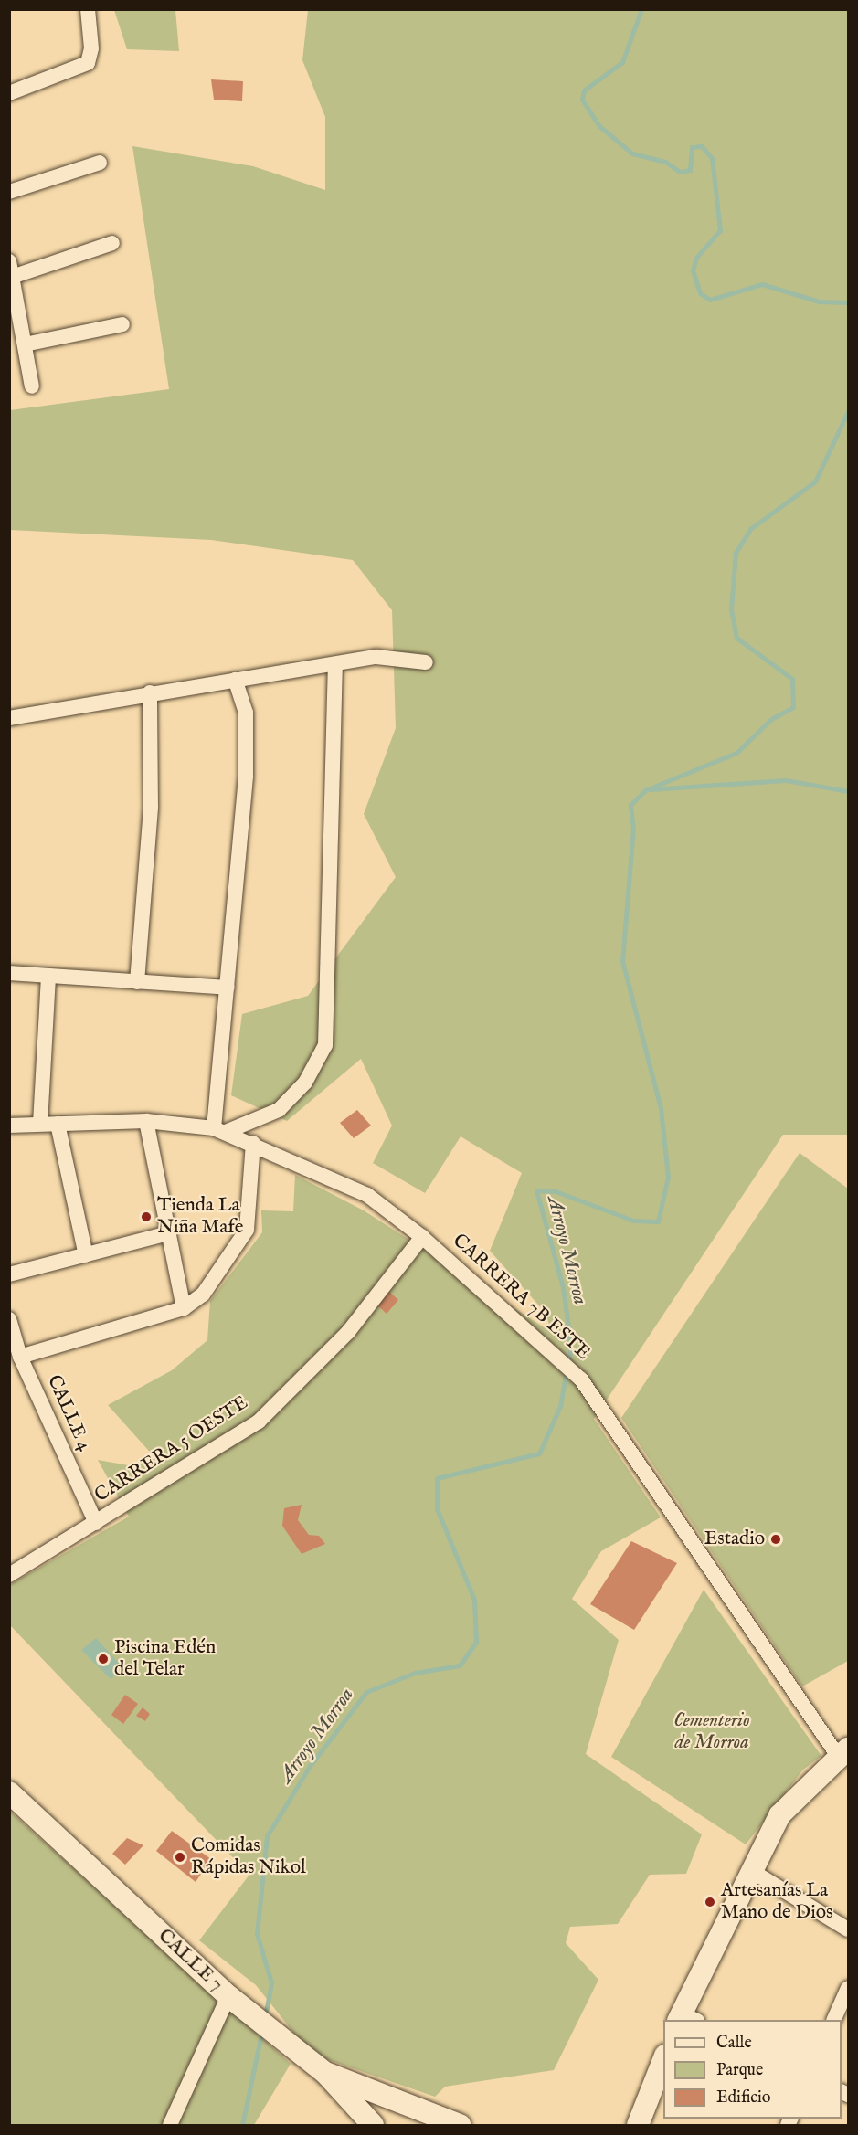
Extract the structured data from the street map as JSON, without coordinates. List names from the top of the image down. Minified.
{"streets":{"street":["CARRERA 7B ESTE","CALLE 4","CARRERA 5 OESTE","CALLE 7"]},"crossings":[["CARRERA 7B ESTE","CARRERA 5 OESTE"],["CALLE 4","CARRERA 5 OESTE"]],"water":["Arroyo Morroa"],"parks":["Cementerio de Morroa"],"places":["Tienda La Niña Mafe","Estadio","Piscina Edén del Telar","Comidas Rápidas Nikol","Artesanías La Mano de Dios"],"legend":["Calle","Parque","Edificio"]}
